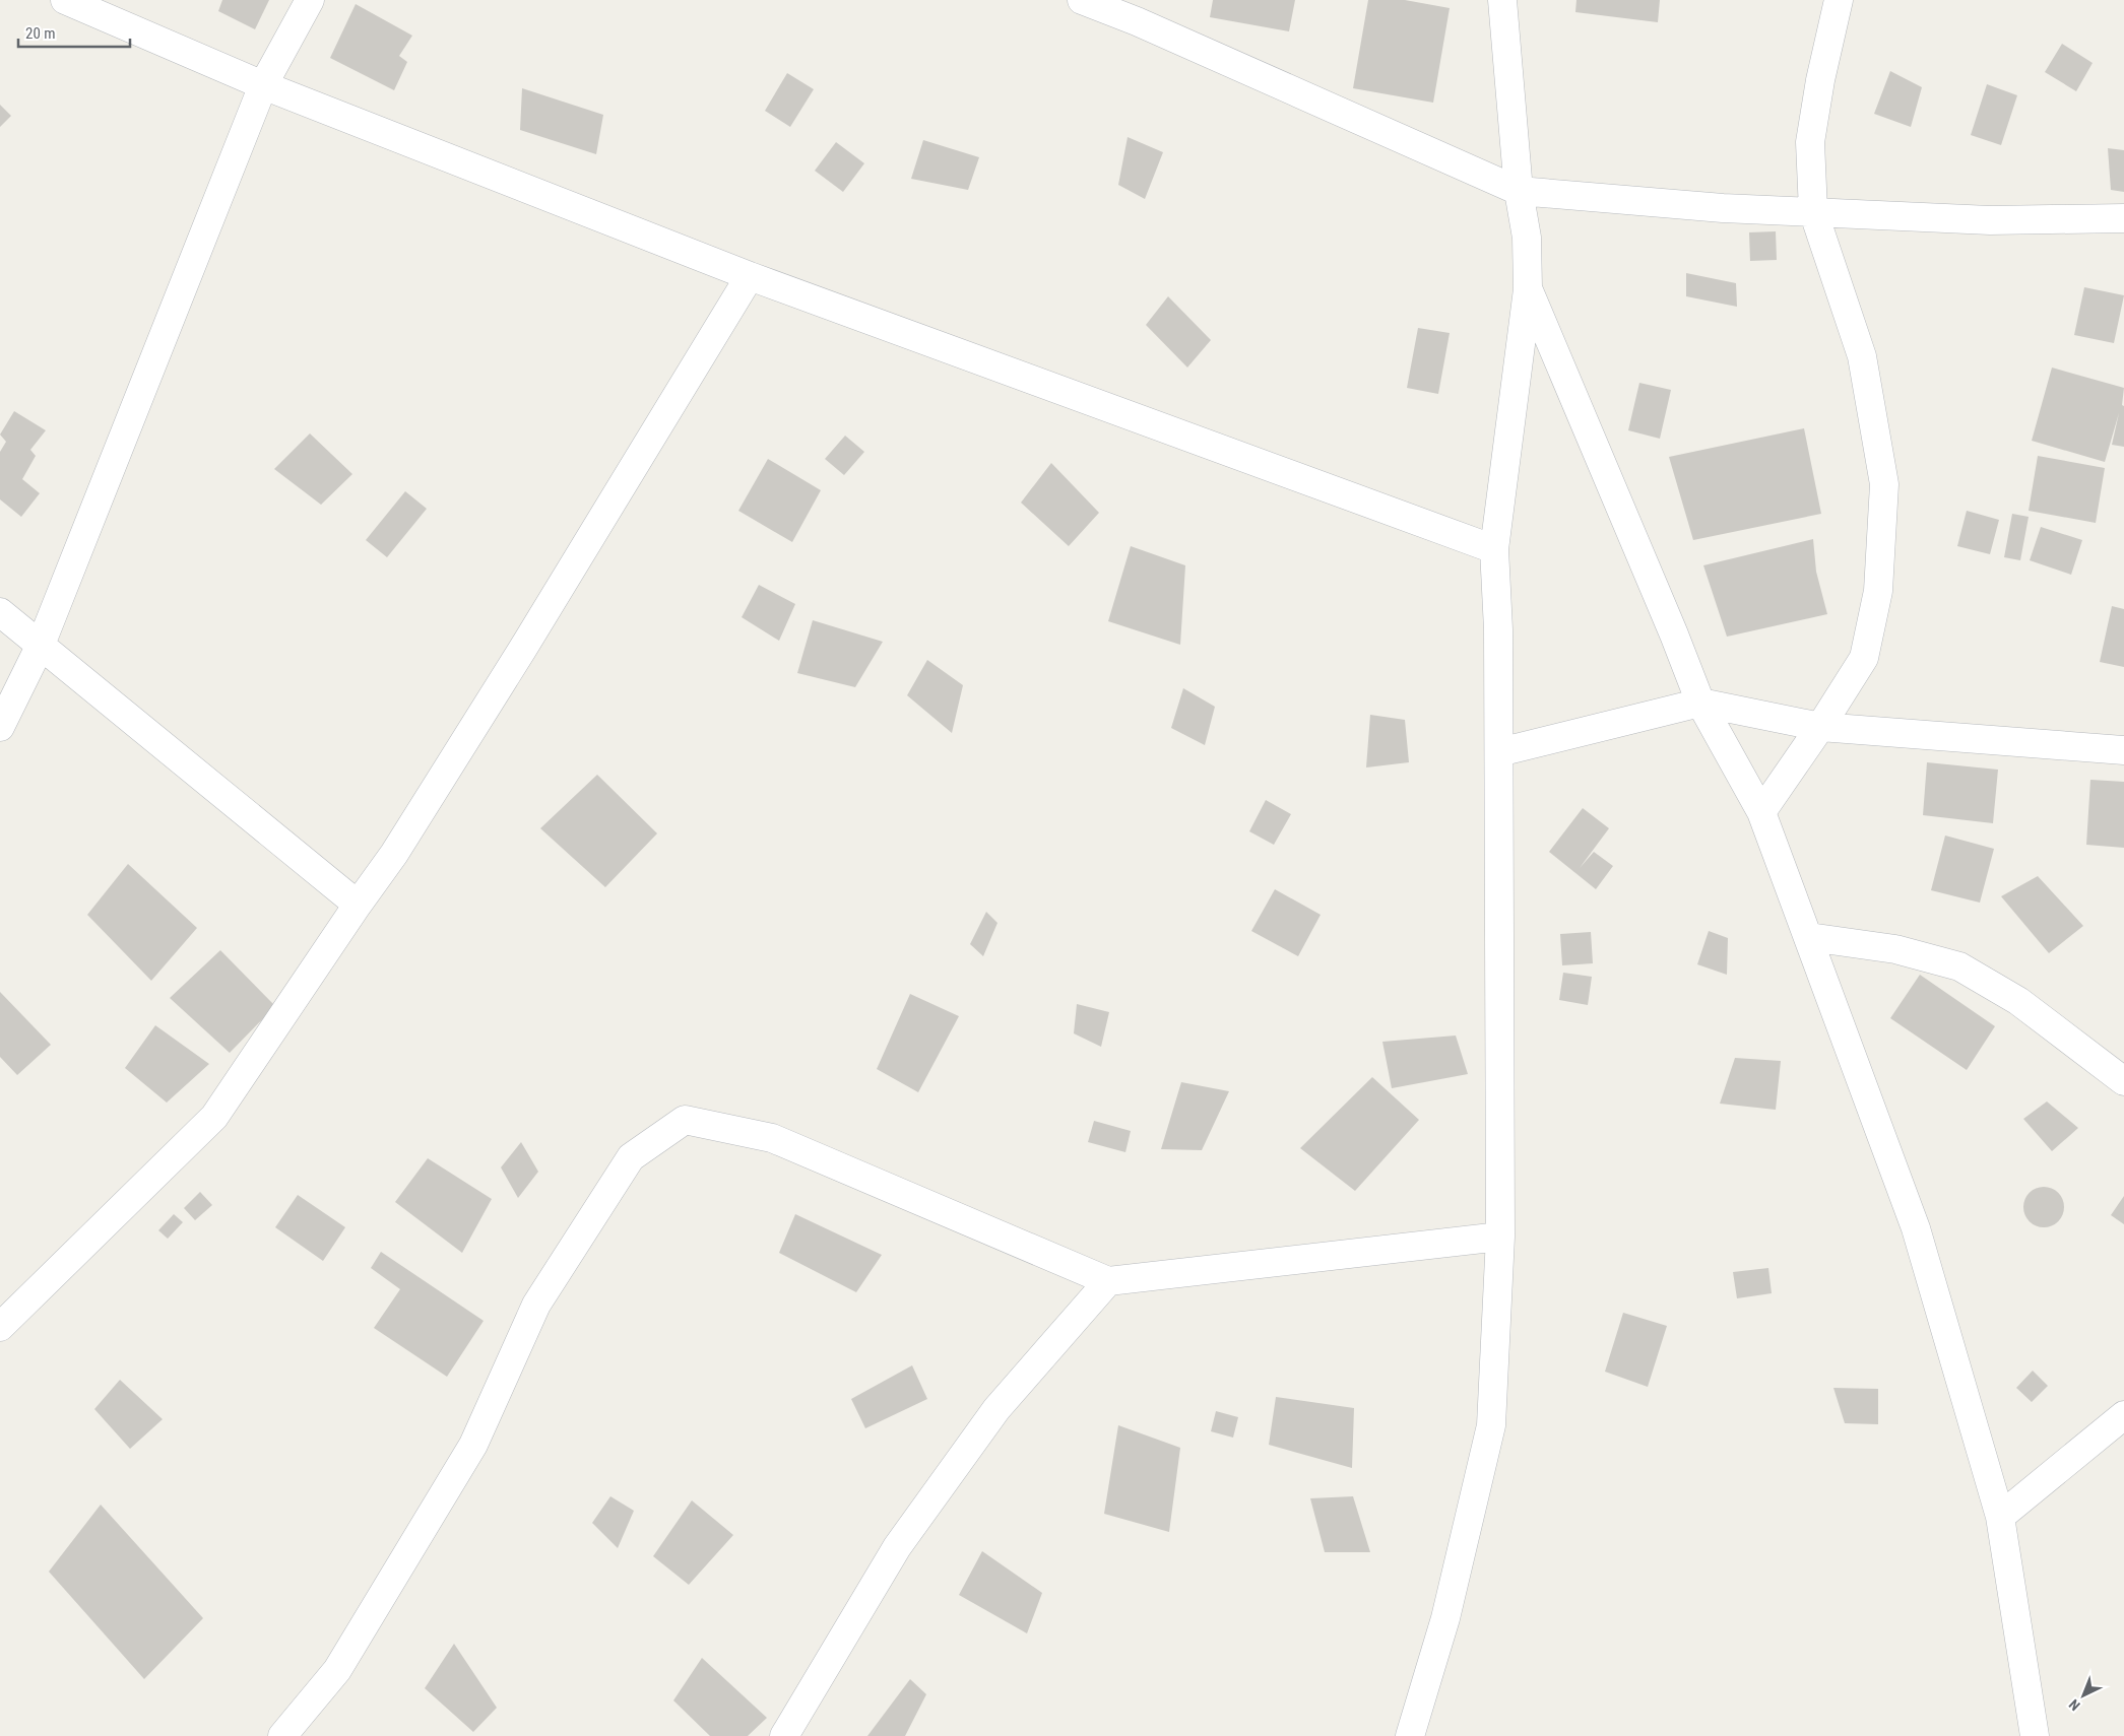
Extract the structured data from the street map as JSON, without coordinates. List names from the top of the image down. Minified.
{"scale_bar":"20 m","north":"bottom left"}
